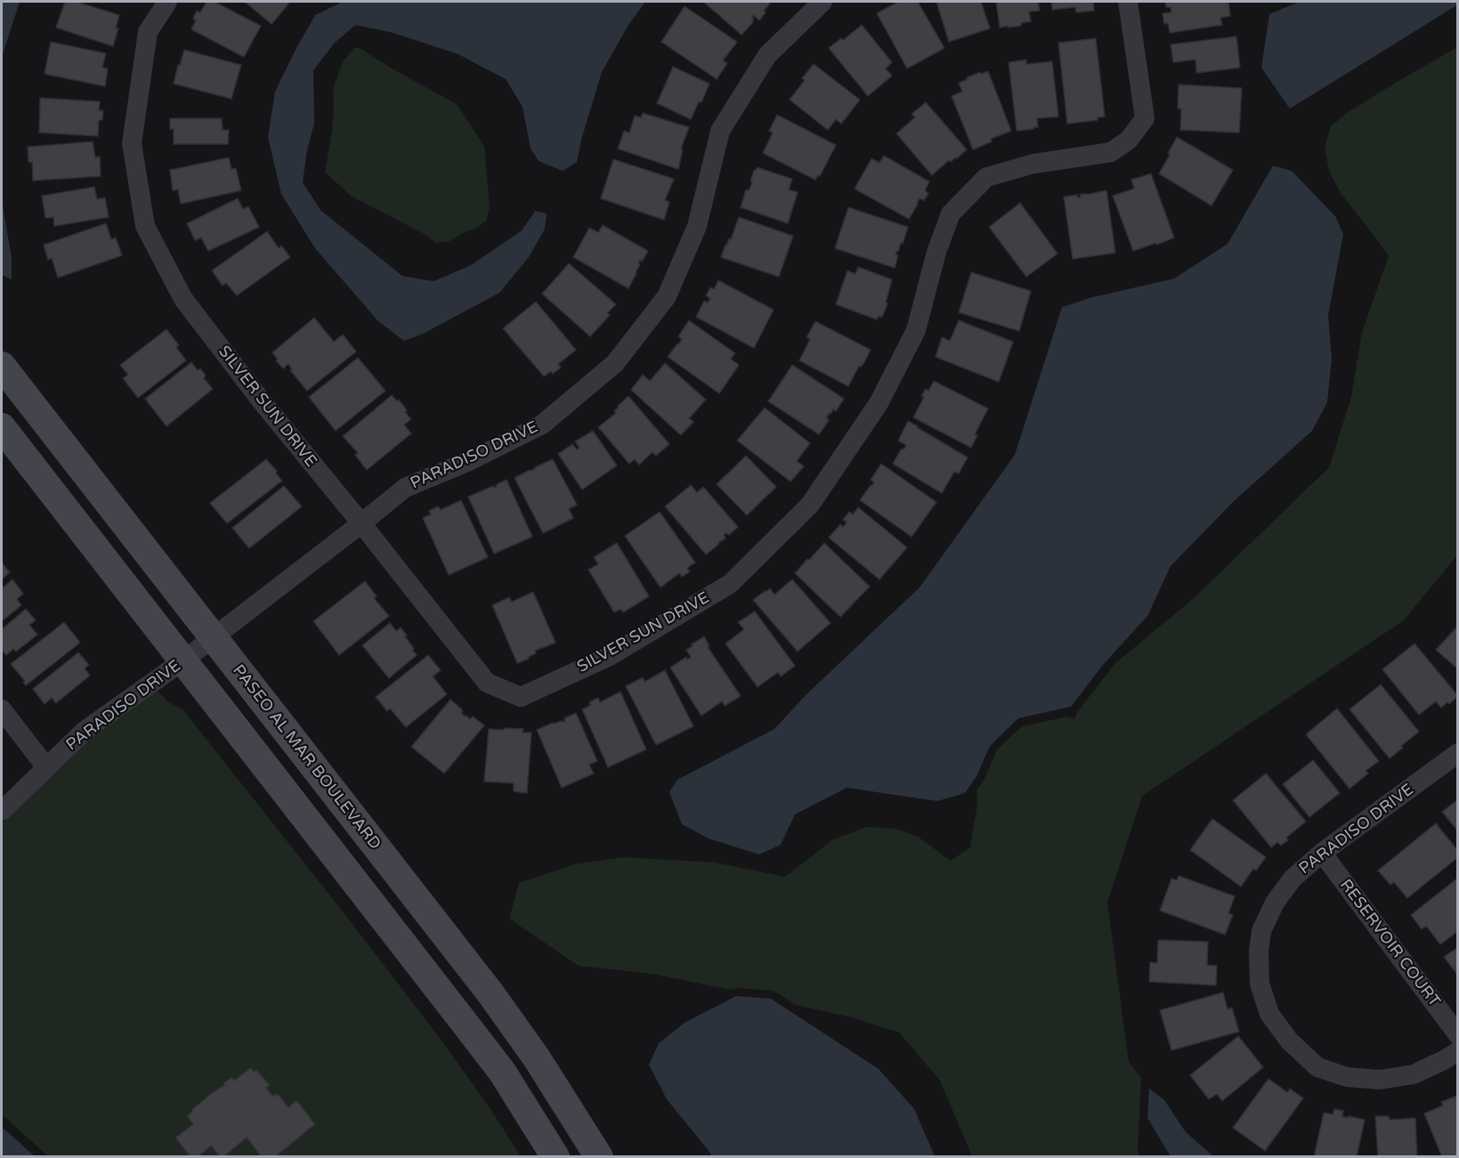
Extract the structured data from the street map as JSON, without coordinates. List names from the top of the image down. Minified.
{"streets":{"main road":["PASEO AL MAR BOULEVARD"],"street":["SILVER SUN DRIVE","PARADISO DRIVE","RESERVOIR COURT"]},"crossings":[["SILVER SUN DRIVE","PARADISO DRIVE"],["PARADISO DRIVE","PASEO AL MAR BOULEVARD"],["PARADISO DRIVE","RESERVOIR COURT"]]}
